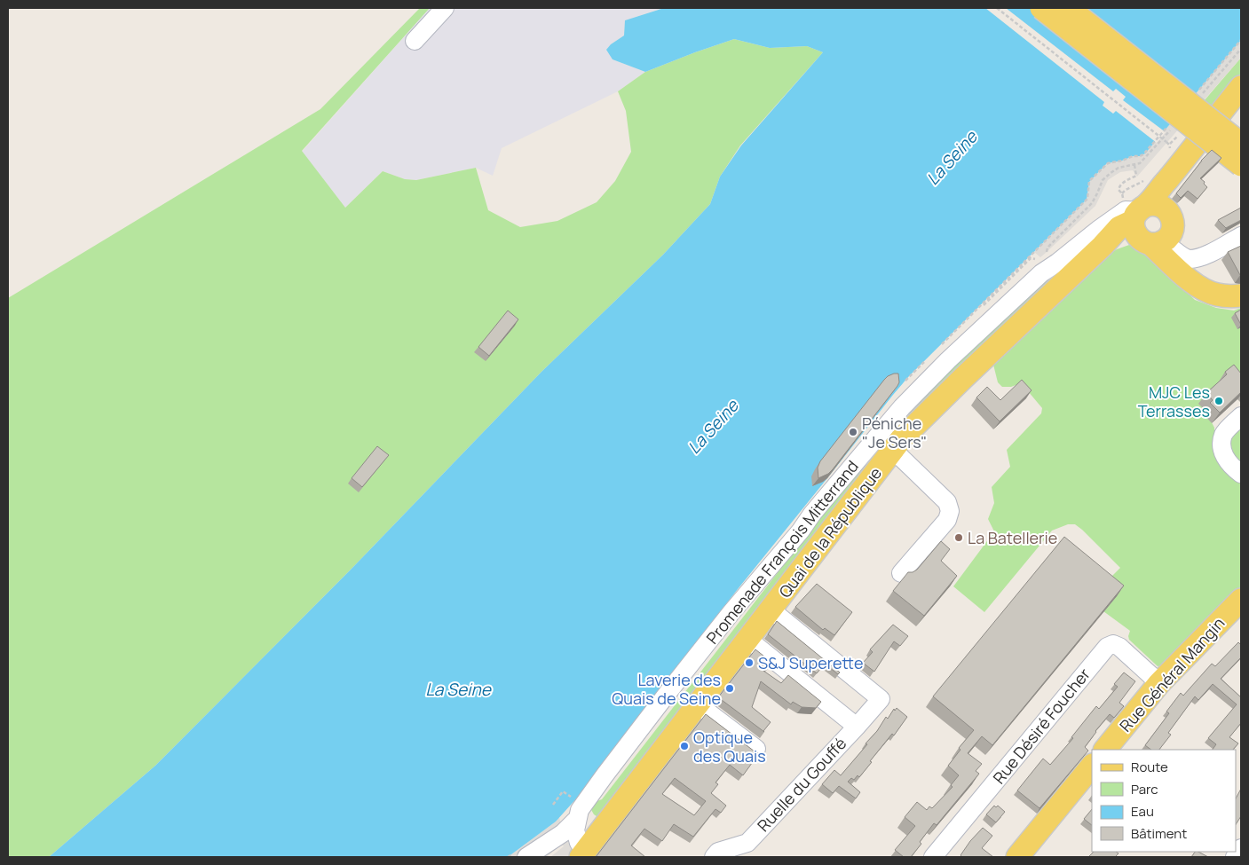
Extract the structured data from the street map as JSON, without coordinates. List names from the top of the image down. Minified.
{"streets":{"main road":["Quai de la République","Rue Général Mangin"],"street":["Promenade François Mitterrand","Rue Désiré Foucher","Ruelle du Gouffé"]},"crossings":[["Quai de la République","Promenade François Mitterrand"],["Quai de la République","Ruelle du Gouffé"],["Rue Général Mangin","Rue Désiré Foucher"]],"water":["La Seine"],"places":["MJC Les Terrasses","Péniche \"Je Sers\"","La Batellerie","S&J Superette","Laverie des Quais de Seine","Optique des Quais"],"legend":["Route","Parc","Eau","Bâtiment"]}
